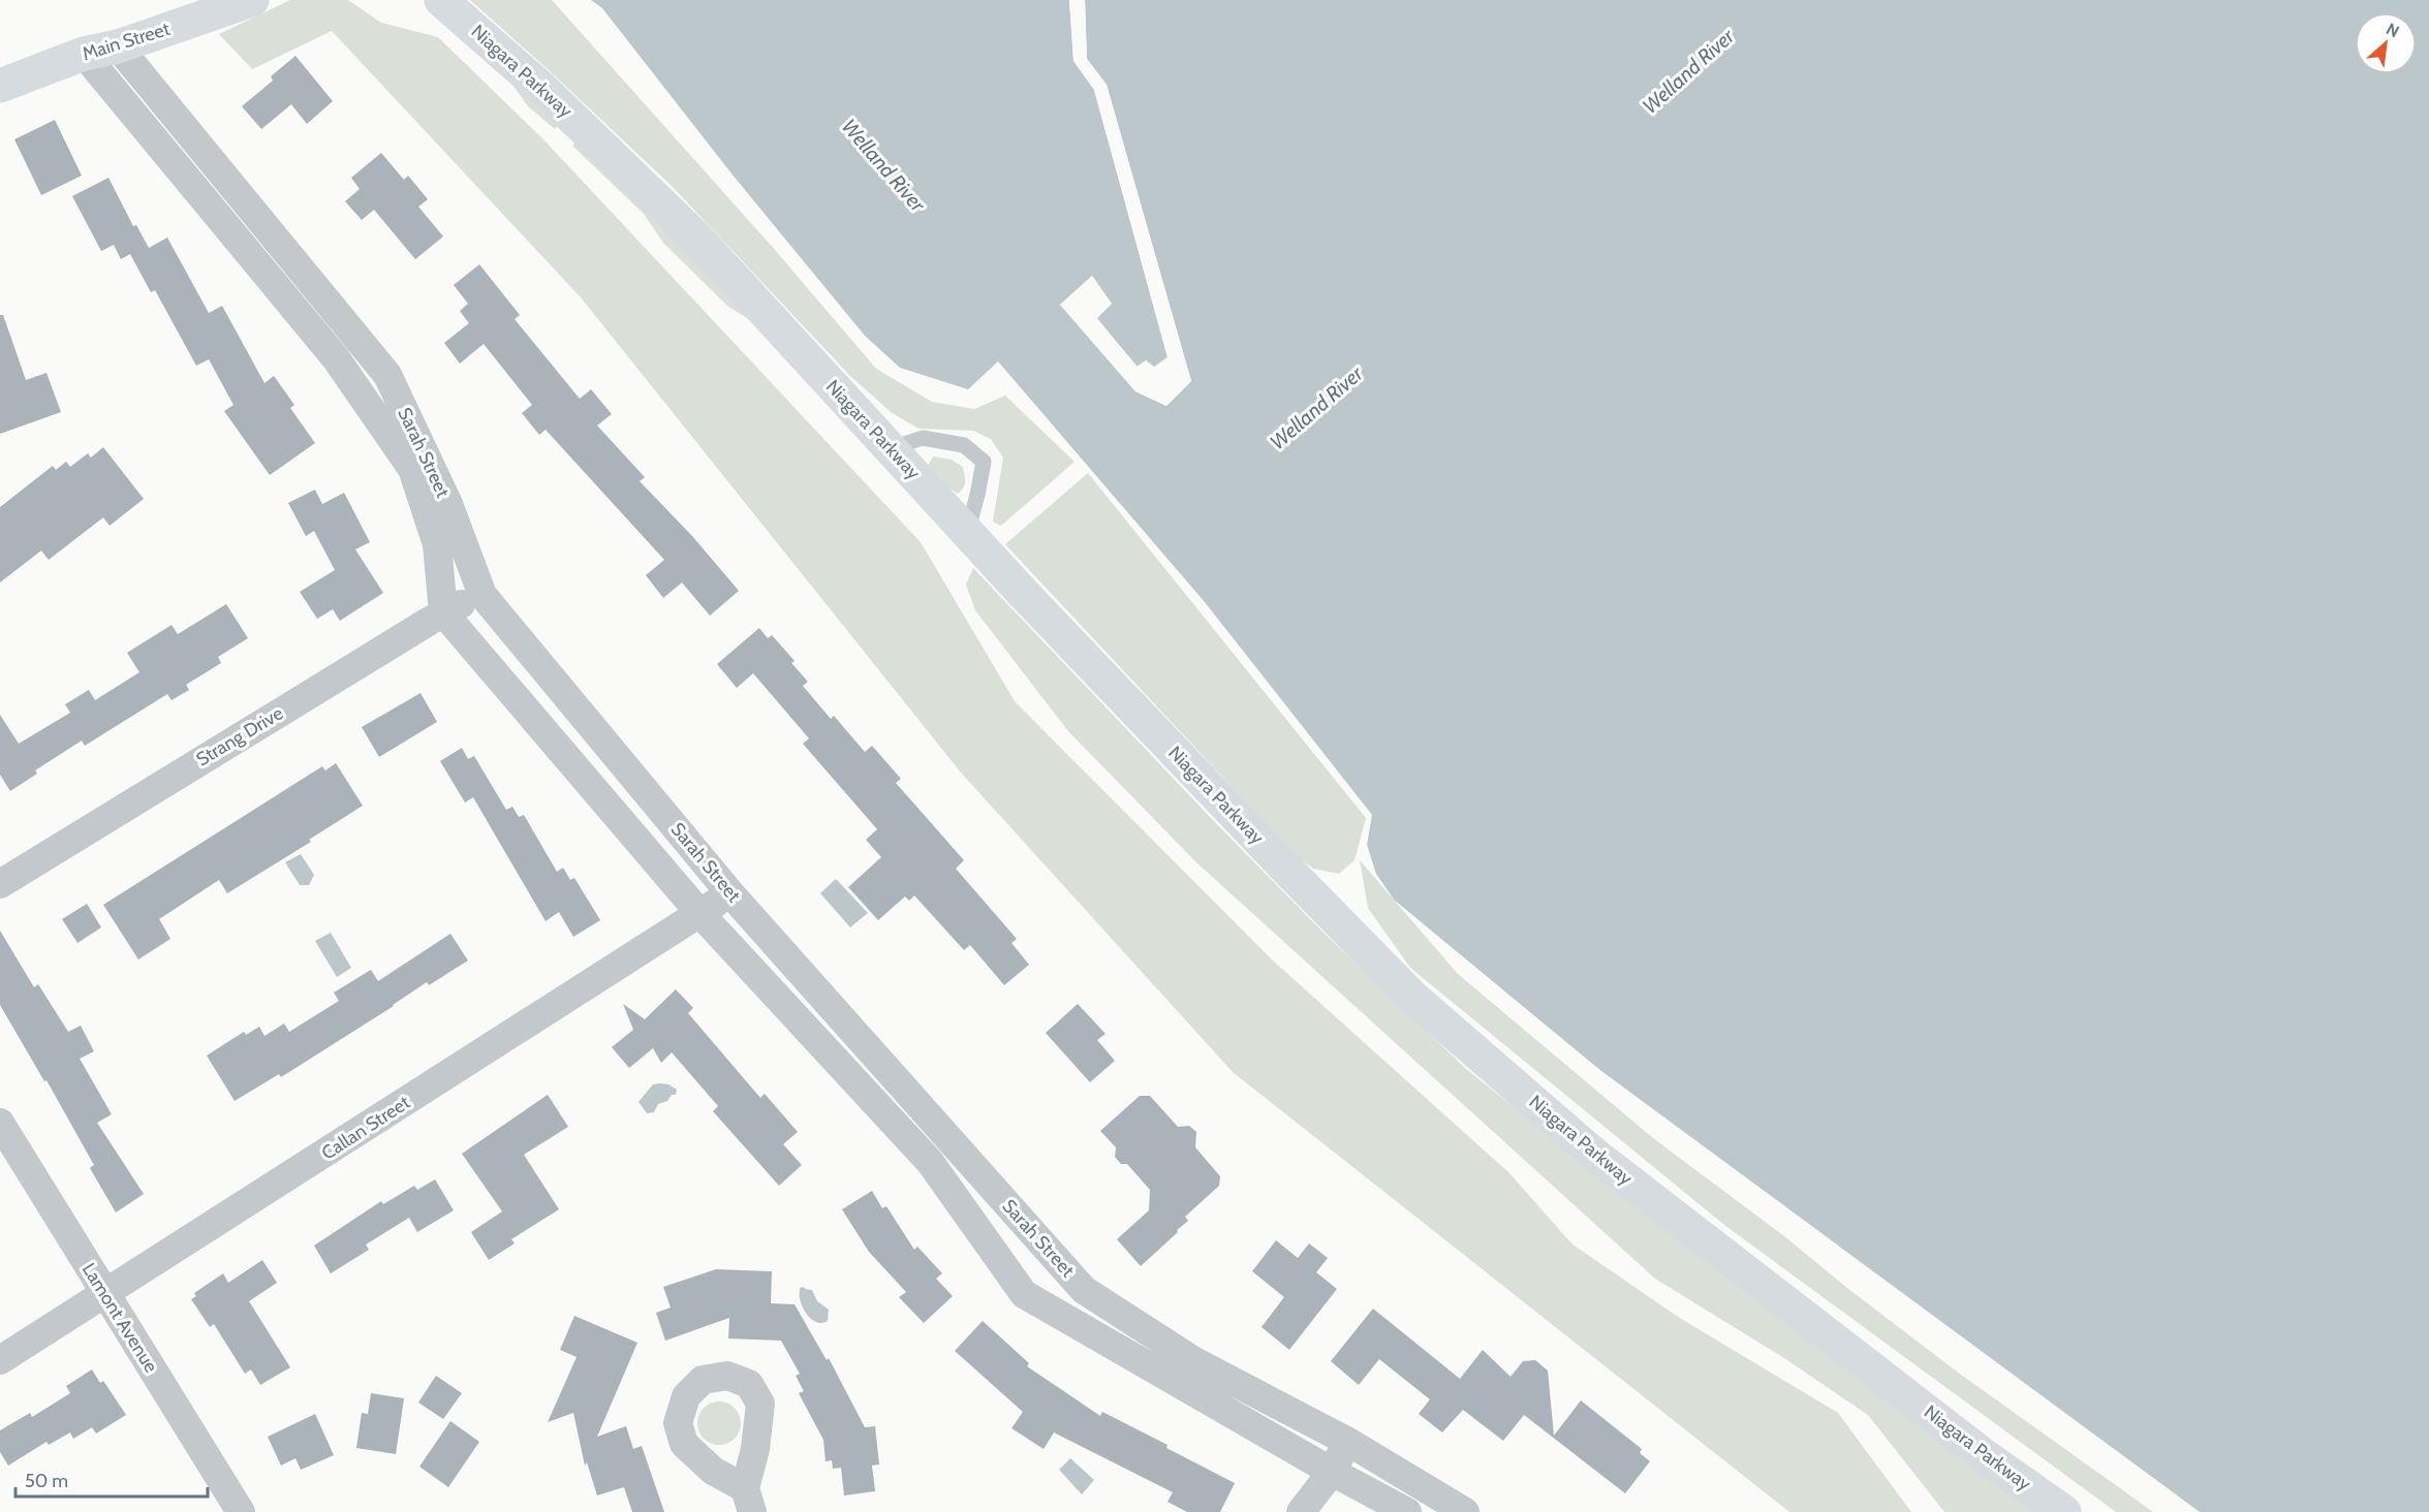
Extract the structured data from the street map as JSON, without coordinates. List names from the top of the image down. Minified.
{"streets":{"main road":["Main Street","Niagara Parkway"],"street":["Sarah Street","Strang Drive","Callan Street","Lamont Avenue"]},"crossings":[["Main Street","Sarah Street"],["Sarah Street","Strang Drive"],["Sarah Street","Callan Street"],["Callan Street","Lamont Avenue"]],"water":["Welland River"],"scale_bar":"50 m","north":"top right"}
